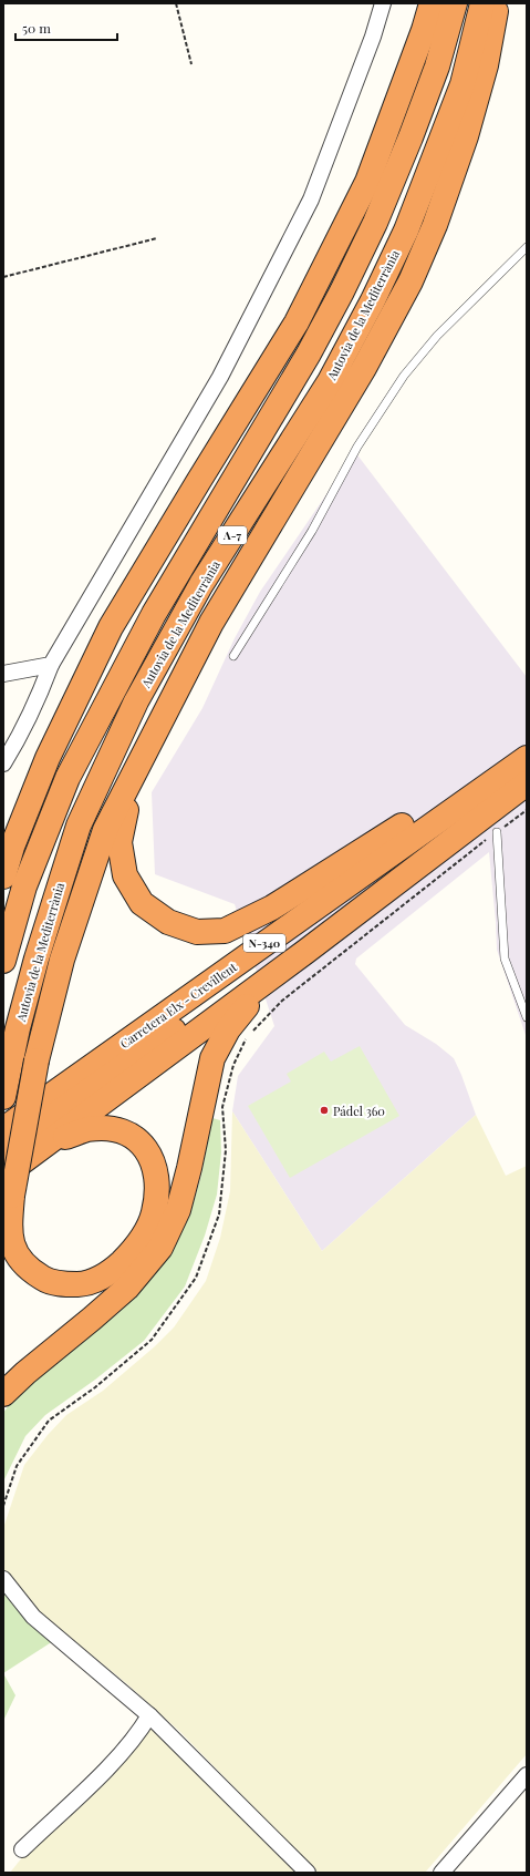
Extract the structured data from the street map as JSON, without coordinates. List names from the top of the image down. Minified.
{"streets":{"highway":["Autovia de la Mediterrània","A-7","N-340","Carretera Elx - Crevillent"]},"places":["Pádel 360"],"scale_bar":"50 m"}
